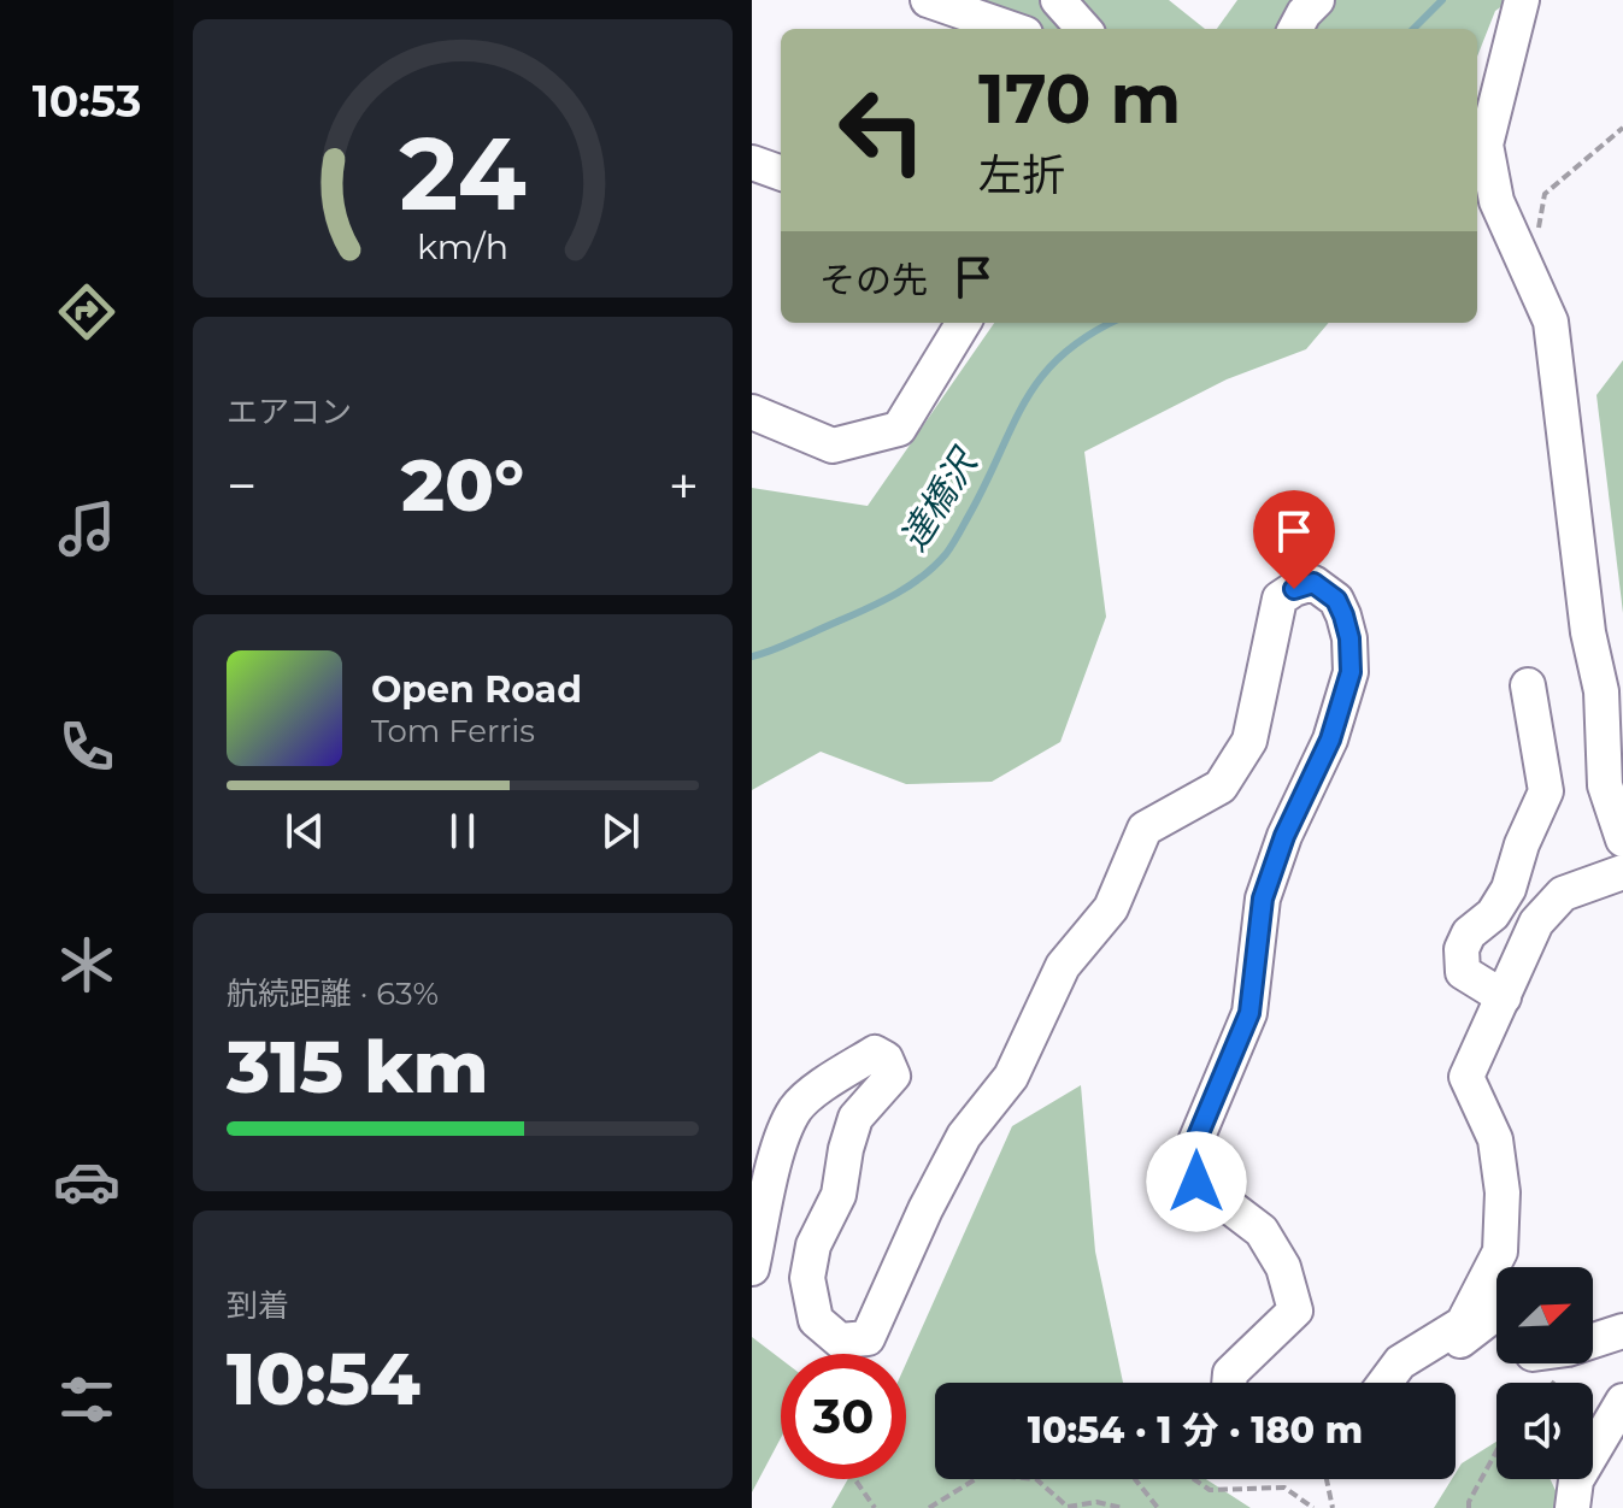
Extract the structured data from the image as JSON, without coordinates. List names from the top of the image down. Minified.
{"water":["達橋沢"],"north":"top right","page":{"tabs":"10:53","turn":["170 m","左折"],"then":"その先","tile":["エアコン",["航続距離 · 63%","315 km"],["到着","10:54"]],"heat":["−","20°","+"],"song":["Open Road","Tom Ferris"],"limit":"30","trip":"10:54 · 1 分 · 180 m","gauge":["24","km/h"]}}
